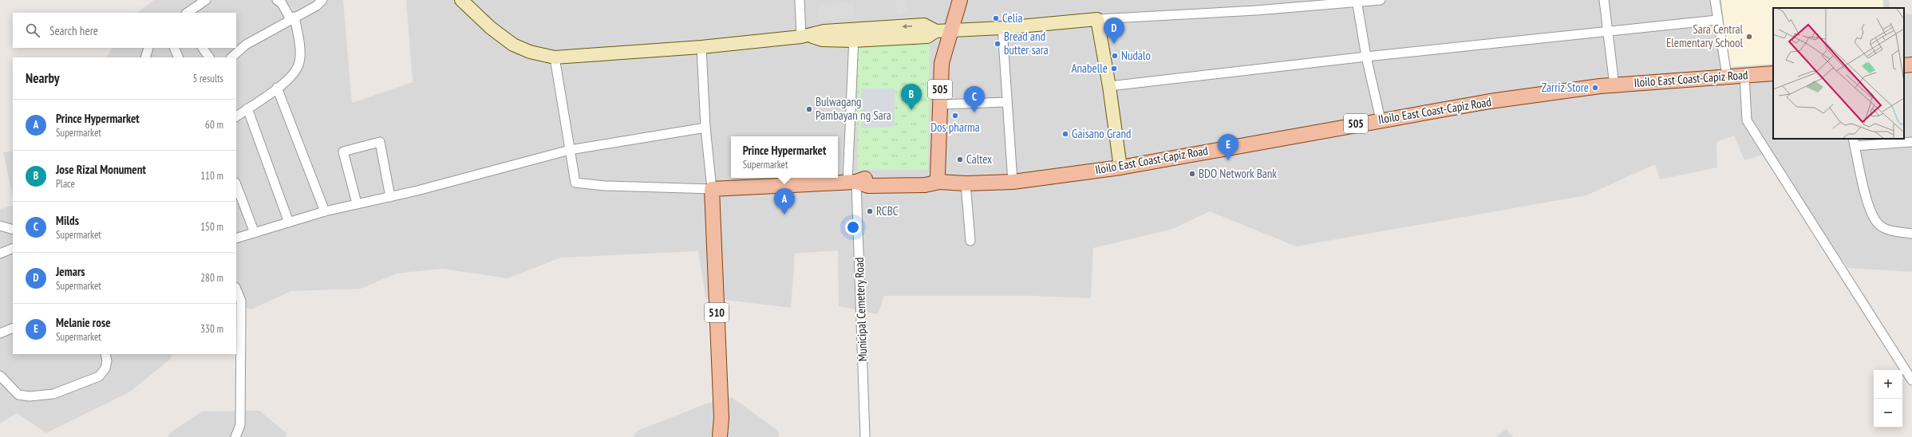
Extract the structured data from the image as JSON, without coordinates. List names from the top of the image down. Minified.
{"streets":{"main road":["Iloilo East Coast-Capiz Road","505","510"],"street":["Municipal Cemetery Road"]},"crossings":[["Iloilo East Coast-Capiz Road","505"],["Iloilo East Coast-Capiz Road","Municipal Cemetery Road"],["Iloilo East Coast-Capiz Road","510"]],"places":["Celia","Sara Central Elementary School","Bread and butter sara","Nudalo","Anabelle","Zarriz Store","Bulwagang Pambayan ng Sara","Dos pharma","Gaisano Grand","Caltex","BDO Network Bank","RCBC"],"page":{"search":"Search here","pins":["D","B","C","E","A"],"heading":["Nearby","5 results"],"list":[{"mark":"A","name":"Prince Hypermarket","note":"Supermarket","value":"60 m"},{"mark":"B","name":"Jose Rizal Monument","note":"Place","value":"110 m"},{"mark":"C","name":"Milds","note":"Supermarket","value":"150 m"},{"mark":"D","name":"Jemars","note":"Supermarket","value":"280 m"},{"mark":"E","name":"Melanie rose","note":"Supermarket","value":"330 m"}],"popup":["Prince Hypermarket","Supermarket"],"map_buttons":["+","−"]}}
